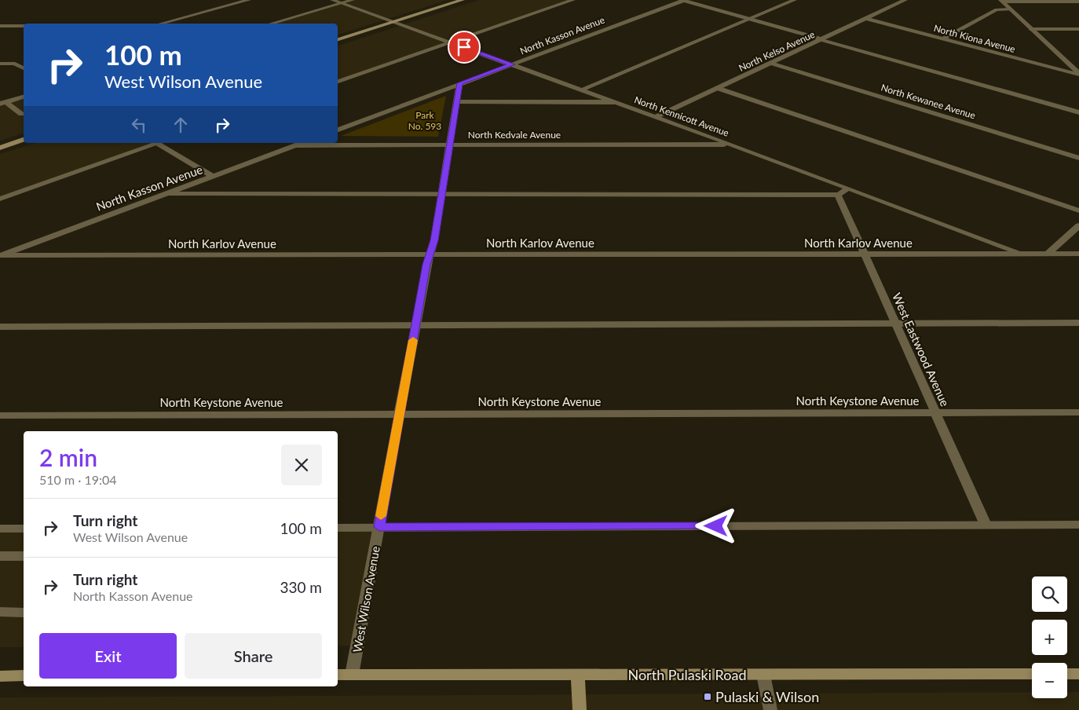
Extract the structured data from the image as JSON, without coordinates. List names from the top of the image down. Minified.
{"streets":{"main road":["North Pulaski Road"],"street":["North Kasson Avenue","North Kiona Avenue","North Kelso Avenue","North Kewanee Avenue","North Kennicott Avenue","North Kedvale Avenue","North Karlov Avenue","West Eastwood Avenue","North Keystone Avenue","West Wilson Avenue"]},"crossings":[["North Kasson Avenue","North Kennicott Avenue"],["North Kasson Avenue","North Kedvale Avenue"],["North Kasson Avenue","North Karlov Avenue"],["North Kasson Avenue","West Wilson Avenue"],["North Kiona Avenue","North Kelso Avenue"],["North Kelso Avenue","North Kewanee Avenue"],["North Kelso Avenue","North Kennicott Avenue"],["North Kennicott Avenue","North Kedvale Avenue"],["North Kennicott Avenue","North Karlov Avenue"],["North Kedvale Avenue","West Wilson Avenue"],["North Karlov Avenue","West Eastwood Avenue"],["North Karlov Avenue","West Wilson Avenue"],["West Eastwood Avenue","North Keystone Avenue"],["North Keystone Avenue","West Wilson Avenue"],["West Wilson Avenue","North Pulaski Road"]],"parks":["Park No. 593"],"places":{"transit":["Pulaski & Wilson"]},"page":{"turn":["100 m","West Wilson Avenue"],"heading":["2 min","510 m · 19:04"],"list":[{"name":"Turn right","note":"West Wilson Avenue","value":"100 m"},{"name":"Turn right","note":"North Kasson Avenue","value":"330 m"}],"map_buttons":["+","−"],"buttons":["Exit","Share"]}}
